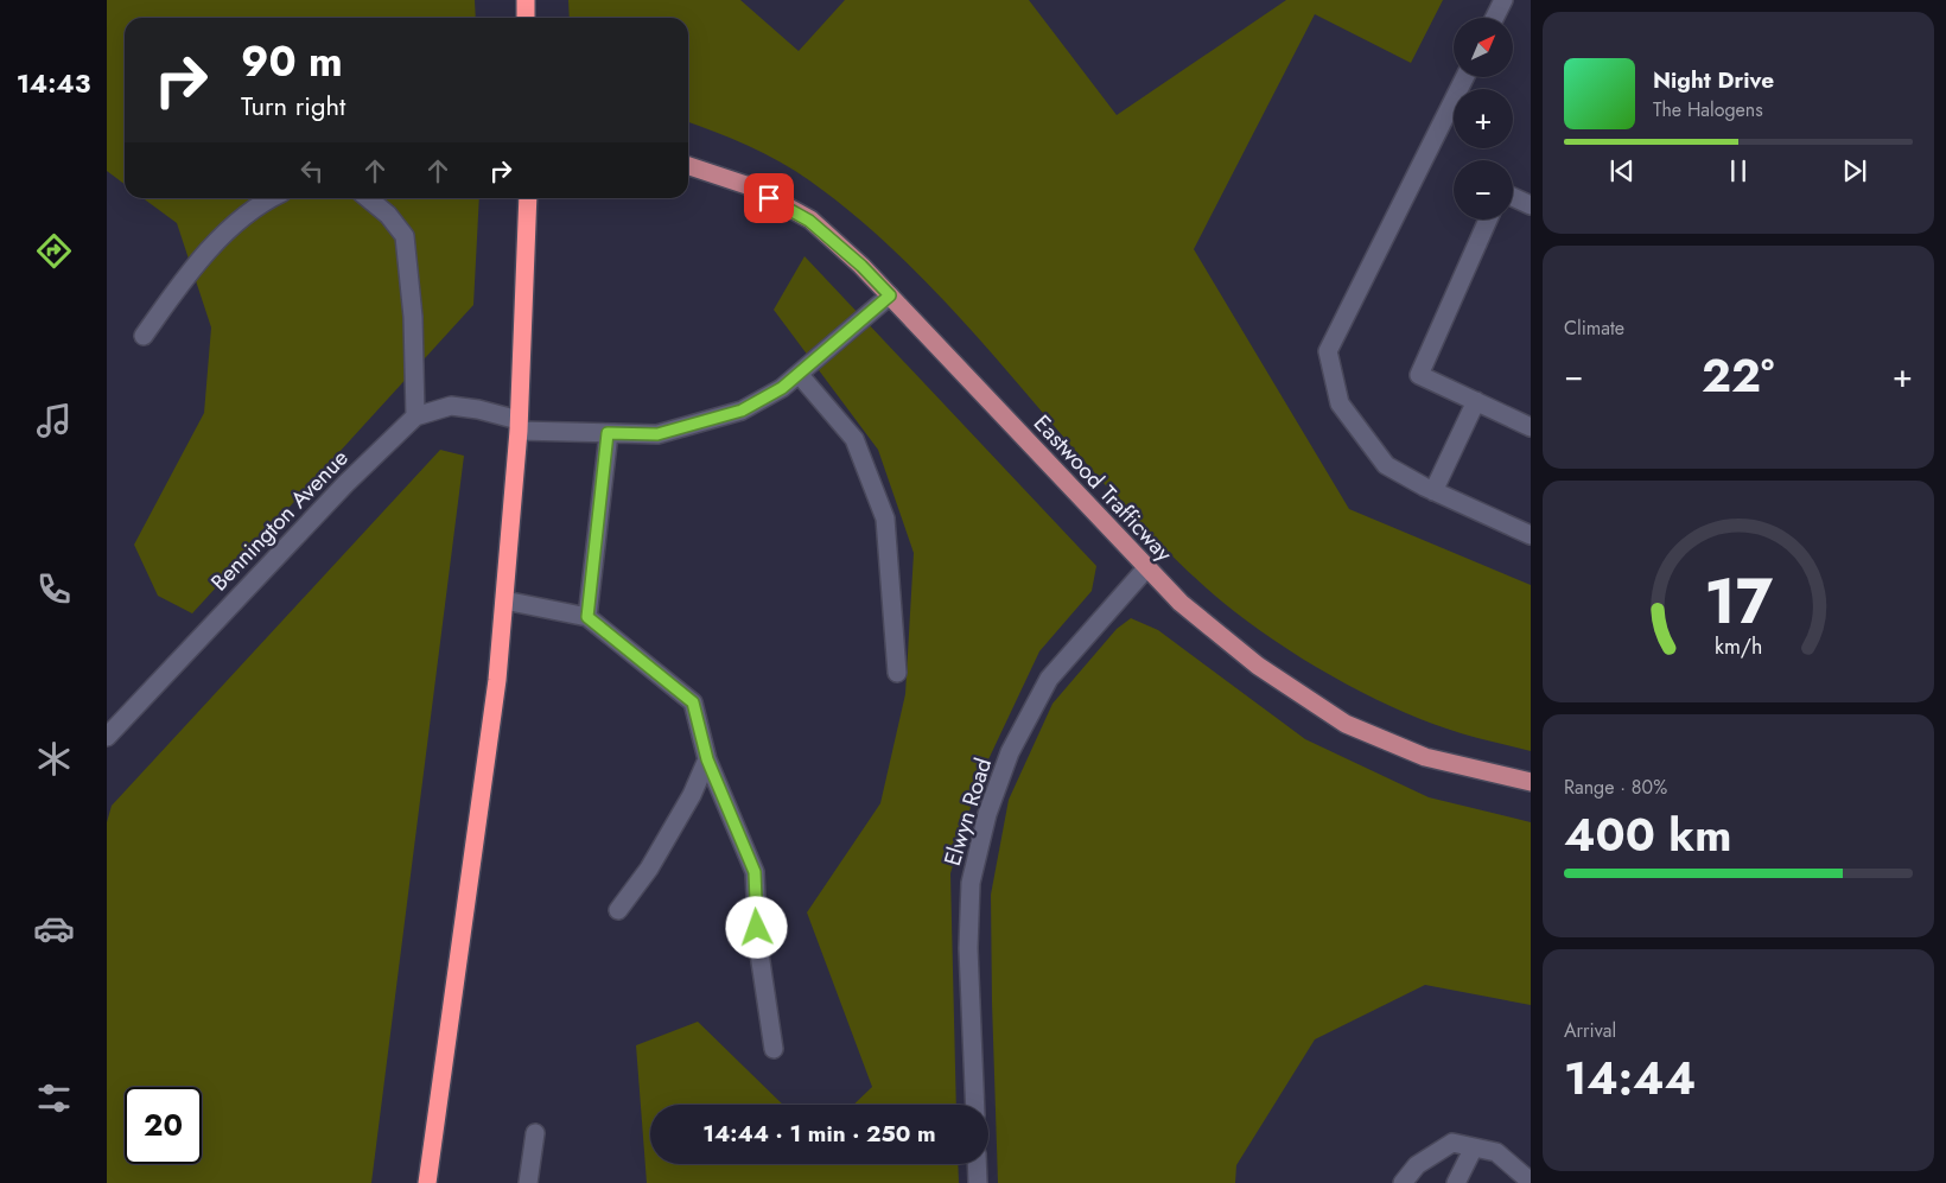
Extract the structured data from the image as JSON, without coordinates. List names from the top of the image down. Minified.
{"streets":{"main road":["Eastwood Trafficway"],"street":["Bennington Avenue","Elwyn Road"]},"crossings":[["Eastwood Trafficway","Bennington Avenue"],["Eastwood Trafficway","Elwyn Road"]],"north":"top right","page":{"tabs":"14:43","map_buttons":["+","−"],"turn":["90 m","Turn right"],"song":["Night Drive","The Halogens"],"tile":["Climate",["Range · 80%","400 km"],["Arrival","14:44"]],"heat":["−","22°","+"],"limit":"20","trip":"14:44 · 1 min · 250 m","gauge":["17","km/h"]}}
